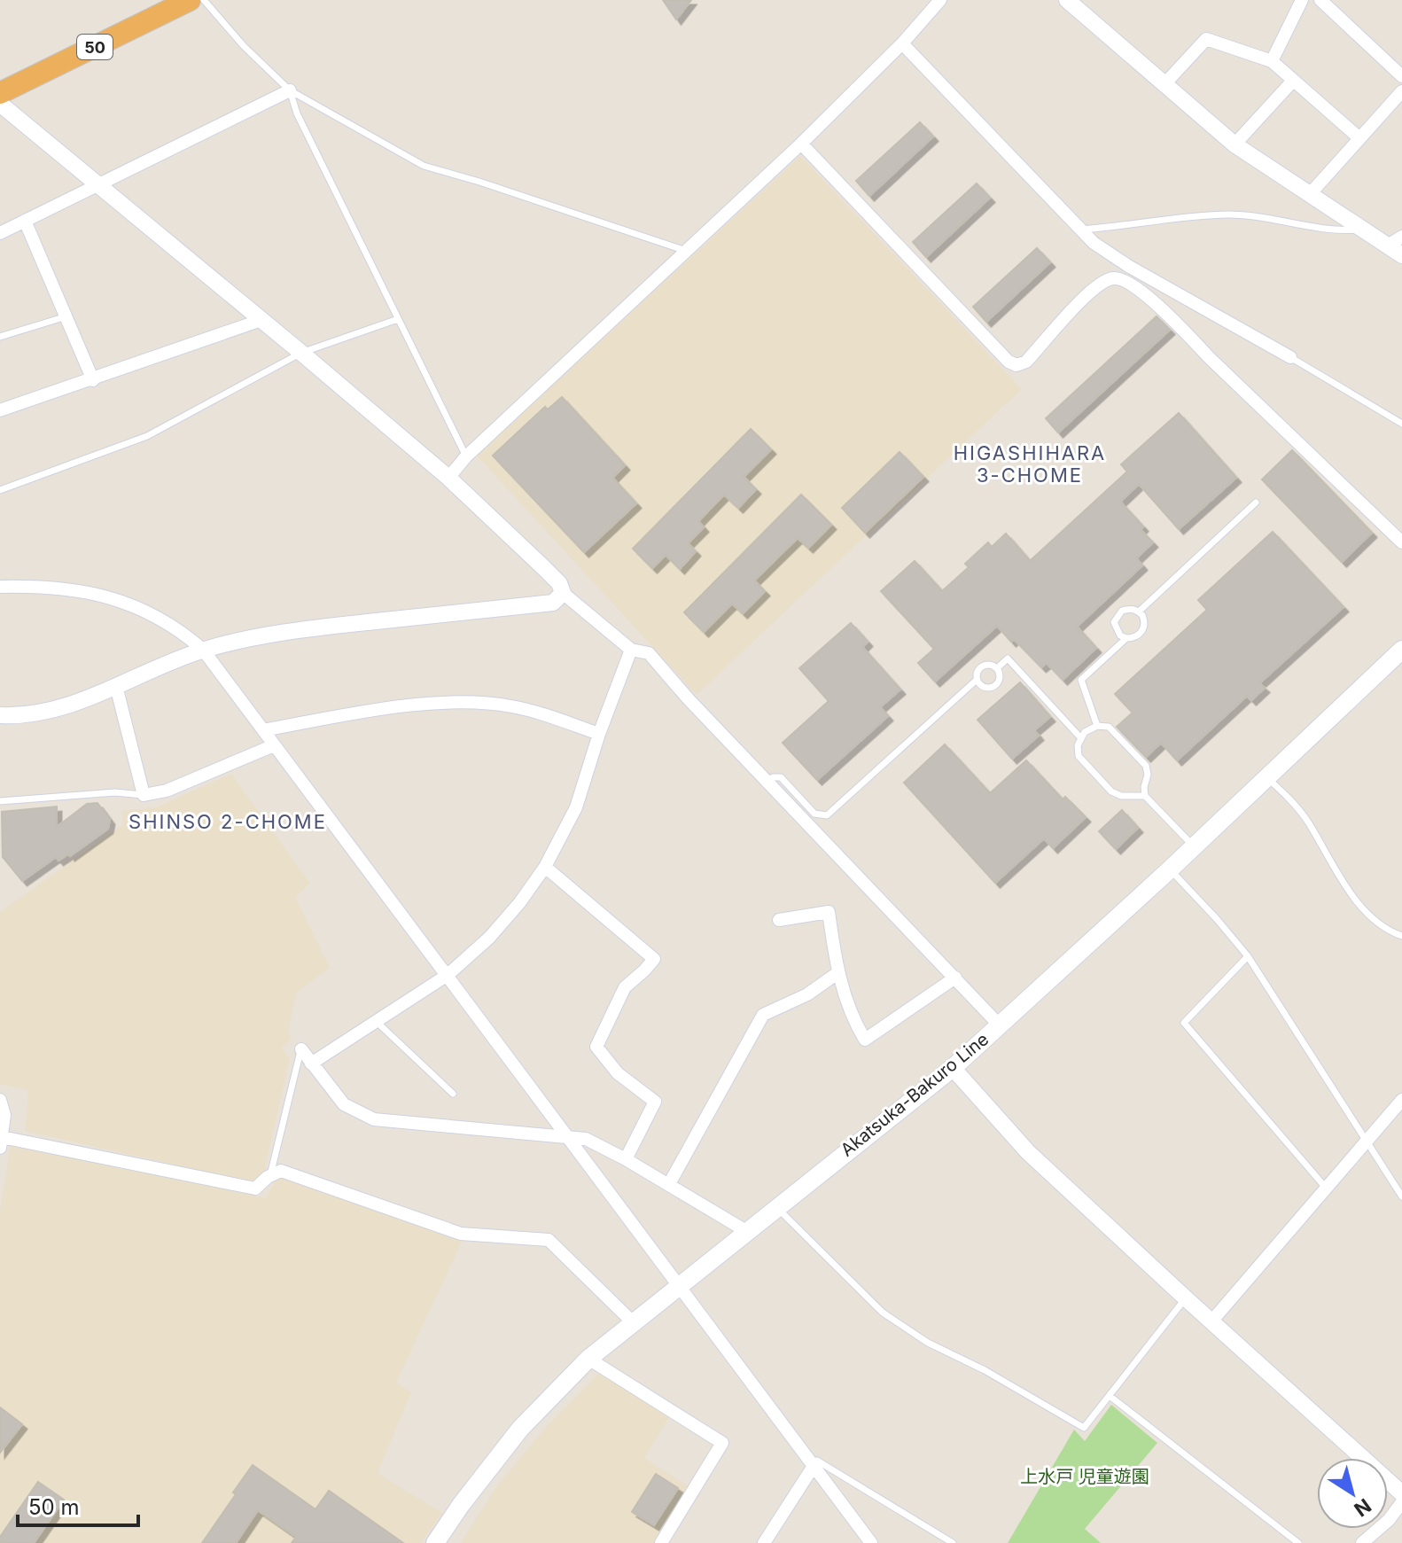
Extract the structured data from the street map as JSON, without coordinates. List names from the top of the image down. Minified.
{"streets":{"highway":["50"],"main road":["Akatsuka-Bakuro Line"]},"districts":["HIGASHIHARA 3-CHOME","SHINSO 2-CHOME"],"parks":["上水戸 児童遊園"],"scale_bar":"50 m","north":"bottom right"}
